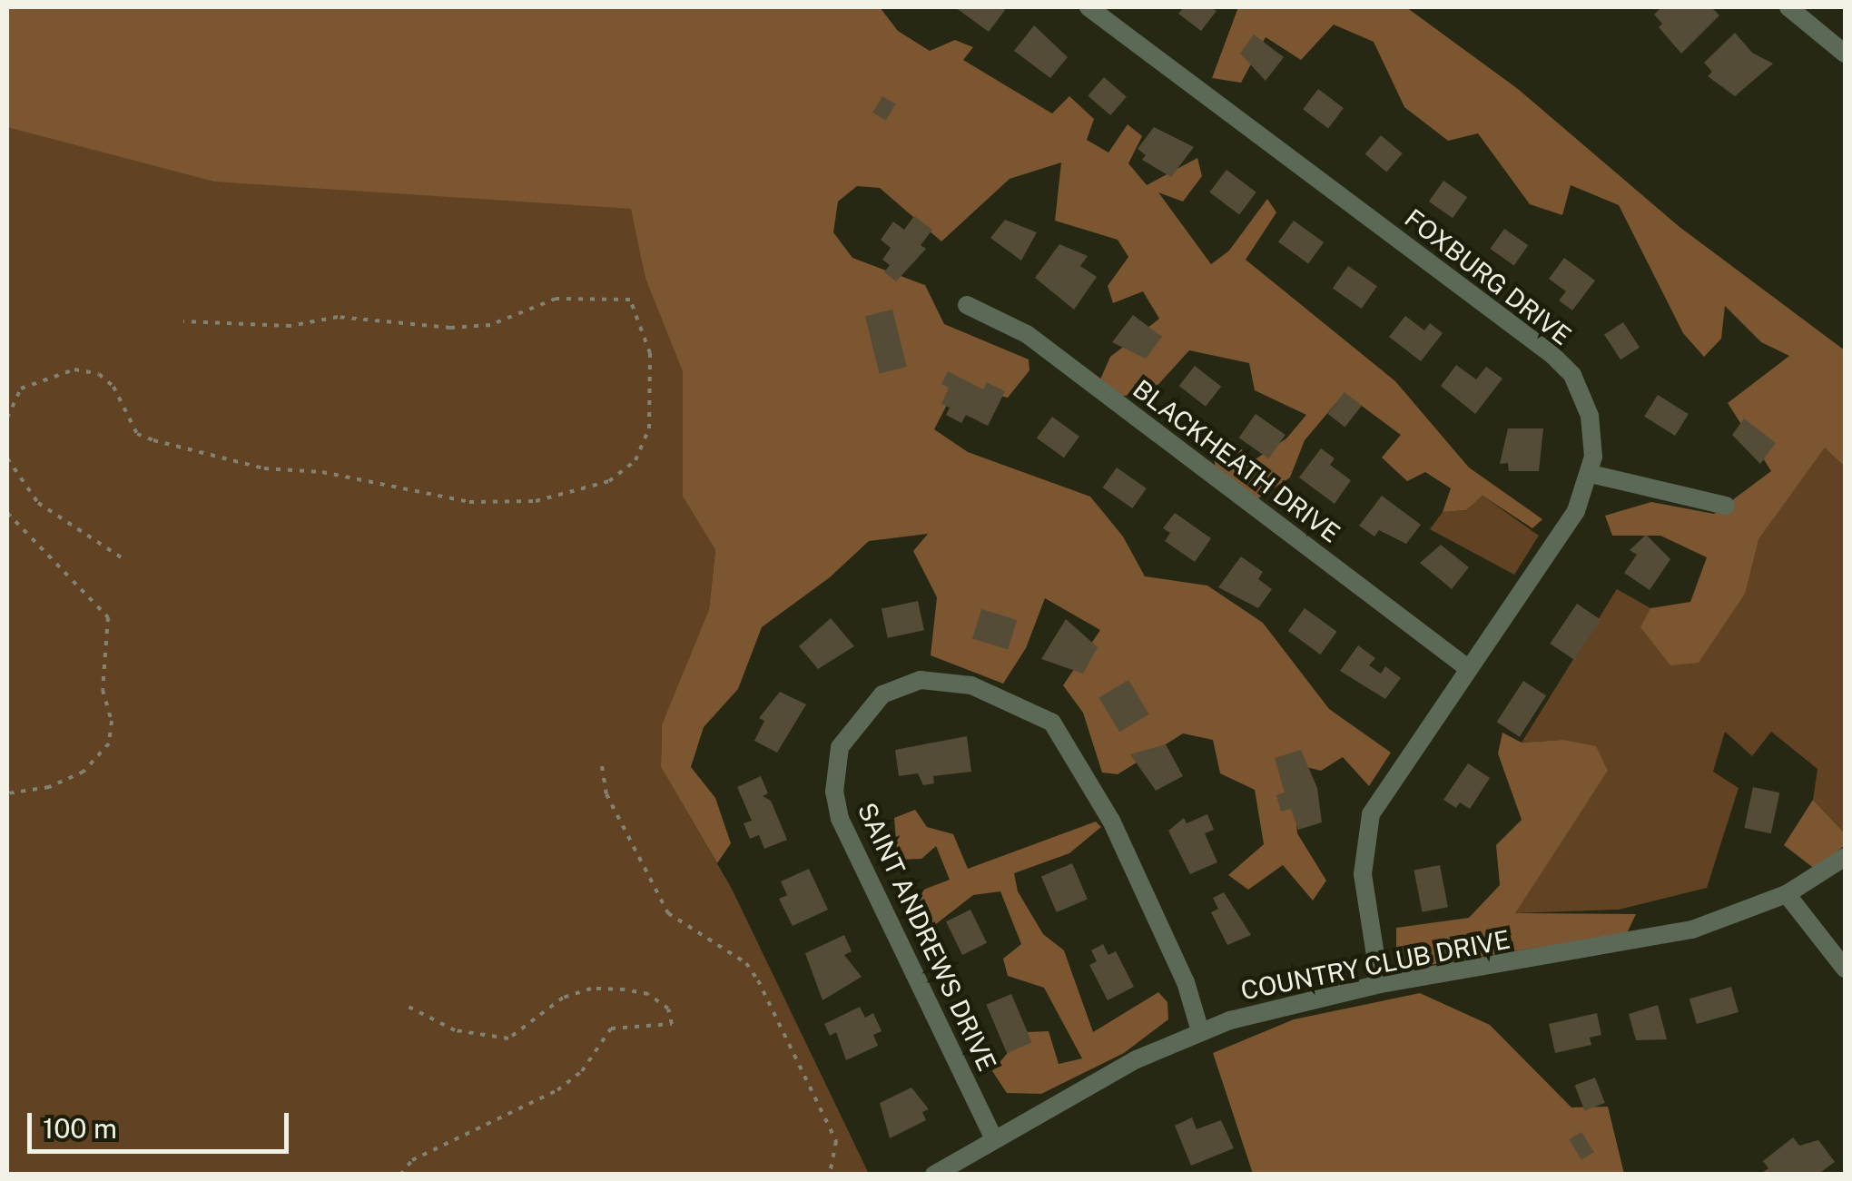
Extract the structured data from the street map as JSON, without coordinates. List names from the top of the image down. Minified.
{"streets":{"street":["FOXBURG DRIVE","BLACKHEATH DRIVE","SAINT ANDREWS DRIVE","COUNTRY CLUB DRIVE"]},"crossings":[["FOXBURG DRIVE","BLACKHEATH DRIVE"],["FOXBURG DRIVE","COUNTRY CLUB DRIVE"],["SAINT ANDREWS DRIVE","COUNTRY CLUB DRIVE"]],"scale_bar":"100 m"}
